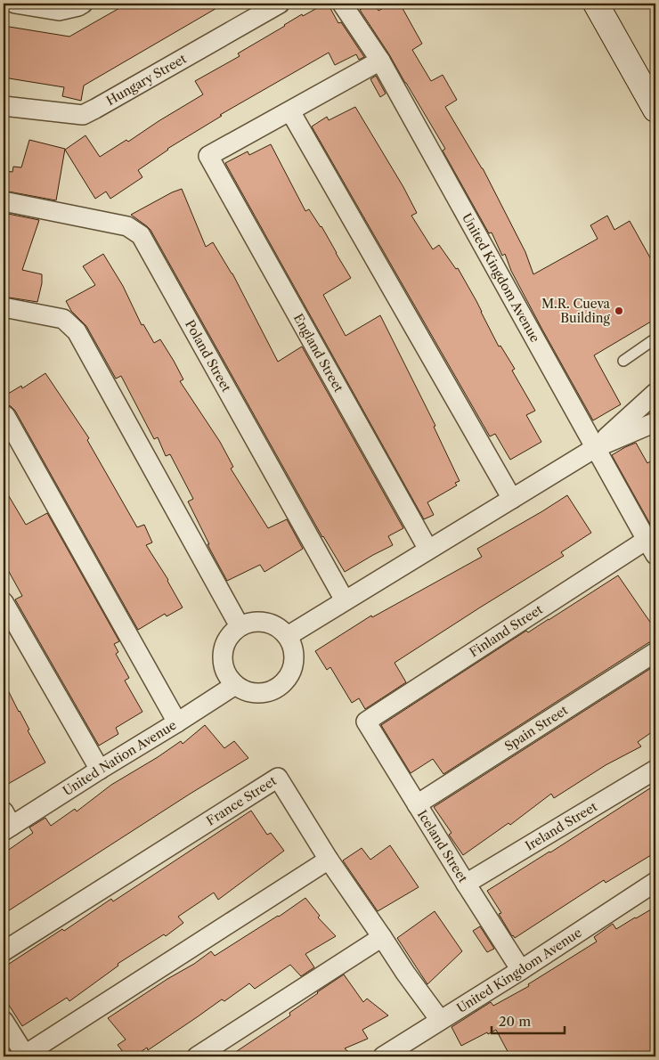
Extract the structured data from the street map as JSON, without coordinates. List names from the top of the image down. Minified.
{"streets":{"street":["Hungary Street","United Kingdom Avenue","England Street","Poland Street","Finland Street","Spain Street","United Nation Avenue","France Street","Ireland Street","Iceland Street"]},"crossings":[["United Kingdom Avenue","Finland Street"],["United Kingdom Avenue","France Street"],["United Kingdom Avenue","Iceland Street"],["Finland Street","Iceland Street"],["Spain Street","Iceland Street"],["Ireland Street","Iceland Street"]],"places":["M.R. Cueva Building"],"scale_bar":"20 m"}
